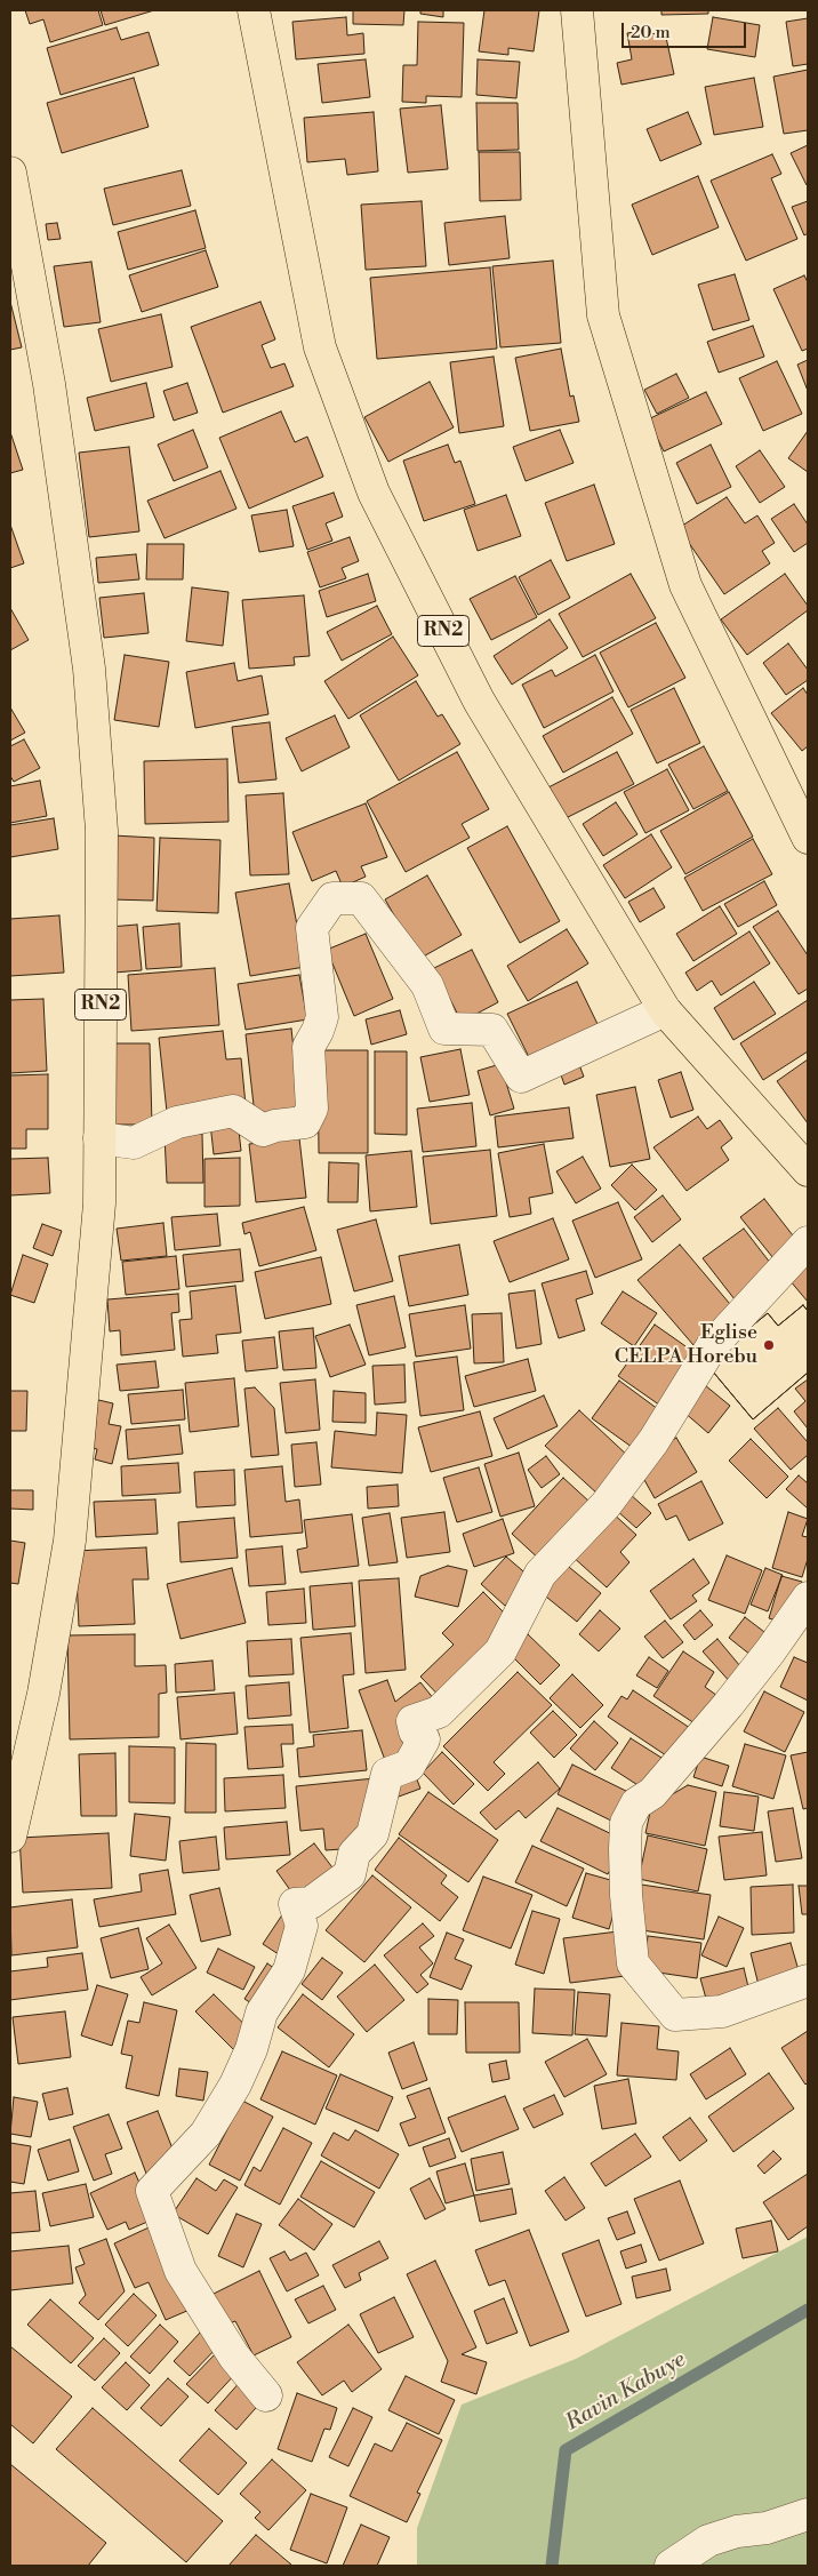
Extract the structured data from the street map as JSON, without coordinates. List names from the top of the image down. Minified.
{"streets":{"highway":["RN2"]},"water":["Ravin Kabuye"],"places":["Eglise CELPA Horebu"],"scale_bar":"20 m"}
